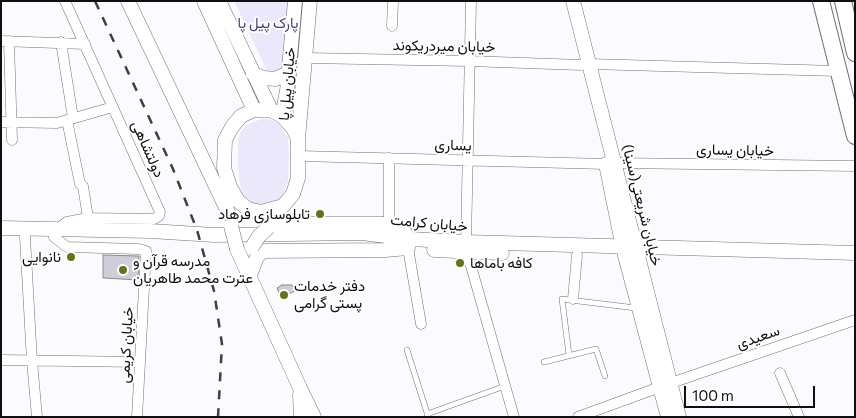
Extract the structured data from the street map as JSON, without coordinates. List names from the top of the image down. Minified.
{"streets":{"main road":["خیابان پیل پا","خیابان شریعتی(سینا)","خیابان کرامت"],"street":["خیابان میردریکوند","یساری","دولتشاهی","خیابان یساری","سعیدی","خیابان کریمی"]},"crossings":[["خیابان میردریکوند","خیابان پیل پا"],["خیابان میردریکوند","خیابان شریعتی(سینا)"],["خیابان پیل پا","یساری"],["یساری","خیابان یساری"],["یساری","خیابان شریعتی(سینا)"],["دولتشاهی","خیابان کرامت"],["دولتشاهی","خیابان کریمی"],["خیابان یساری","خیابان شریعتی(سینا)"],["خیابان شریعتی(سینا)","خیابان کرامت"],["خیابان شریعتی(سینا)","سعیدی"],["خیابان کرامت","خیابان کریمی"]],"parks":["پارک پیل پا"],"places":["تابلوسازی فرهاد","نانوایی","کافه باماها","مدرسه قرآن و عترت محمد طاهریان","دفتر خدمات پستی گرامی"],"scale_bar":"100 m"}
